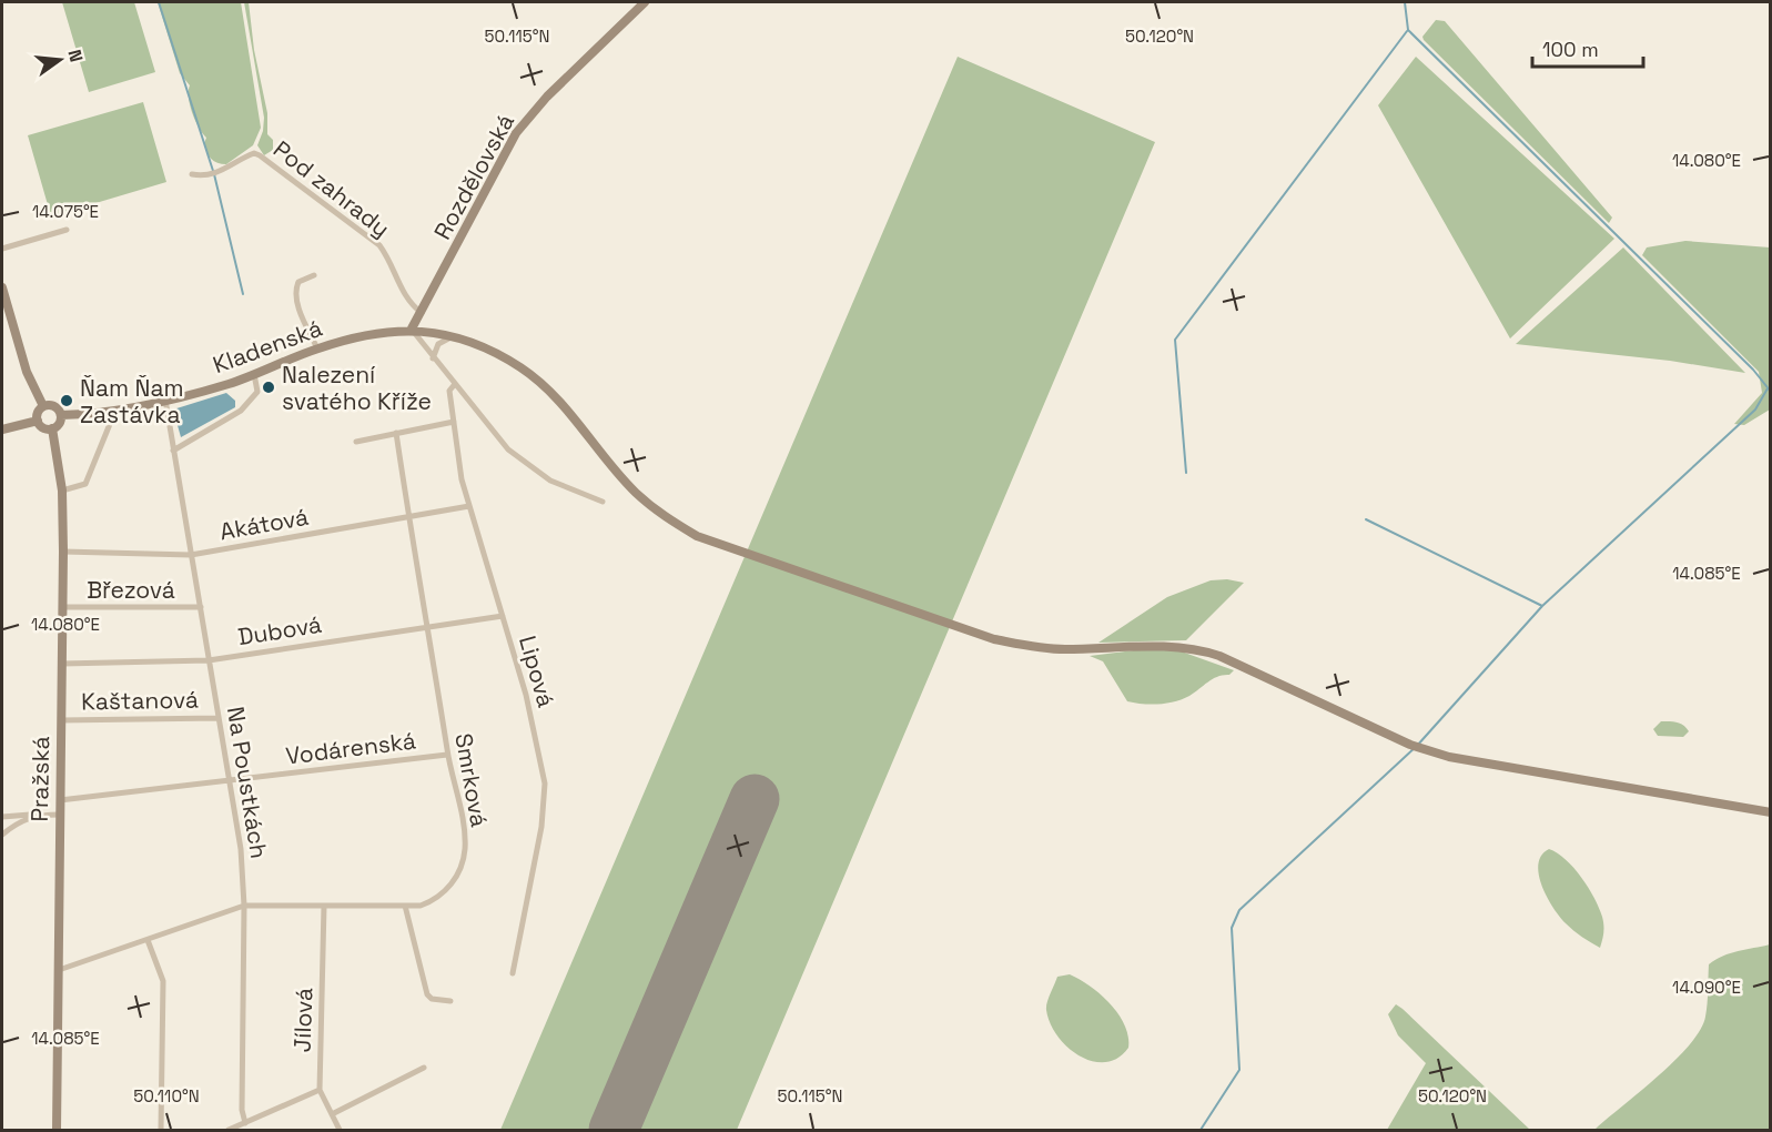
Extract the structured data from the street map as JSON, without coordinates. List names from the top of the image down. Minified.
{"streets":{"street":["Rozdělovská","Pod zahrady","Kladenská","Akátová","Březová","Dubová","Lipová","Kaštanová","Vodárenská","Pražská","Smrková","Na Poustkách","Jílová"]},"crossings":[["Rozdělovská","Pod zahrady"],["Rozdělovská","Kladenská"],["Kladenská","Pražská"],["Kladenská","Na Poustkách"],["Akátová","Lipová"],["Akátová","Pražská"],["Akátová","Smrková"],["Akátová","Na Poustkách"],["Březová","Pražská"],["Březová","Na Poustkách"],["Dubová","Lipová"],["Dubová","Pražská"],["Dubová","Smrková"],["Dubová","Na Poustkách"],["Kaštanová","Pražská"],["Kaštanová","Na Poustkách"],["Vodárenská","Pražská"],["Vodárenská","Smrková"],["Vodárenská","Na Poustkách"],["Pražská","Smrková"],["Smrková","Na Poustkách"],["Smrková","Jílová"]],"places":["Nalezení svatého Kříže","Ňam Ňam Zastávka"],"scale_bar":"100 m","north":"right","coordinates":["50.115°N","50.120°N","14.080°E","14.075°E","14.085°E","14.090°E","50.110°N"]}
